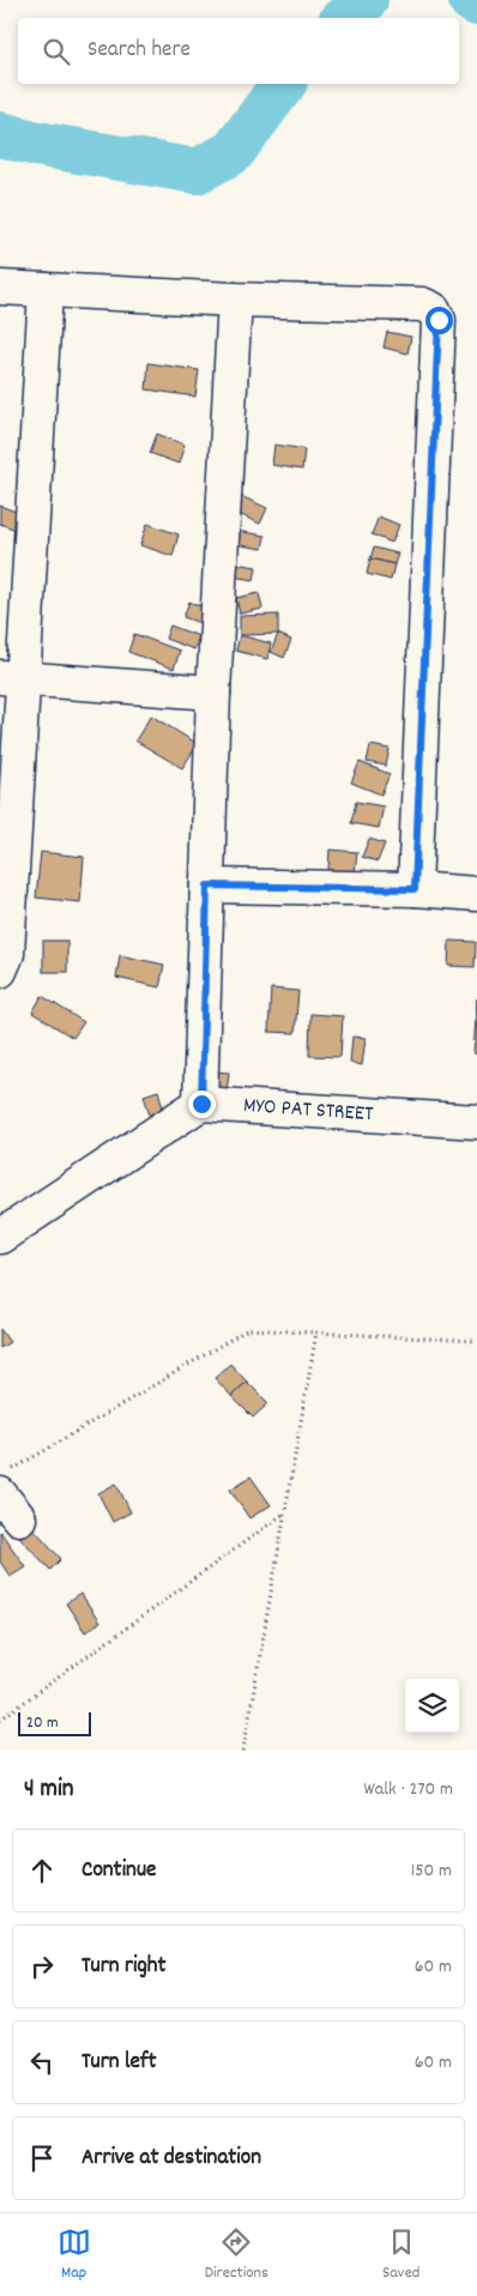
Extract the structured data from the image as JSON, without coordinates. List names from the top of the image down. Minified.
{"streets":{"street":["MYO PAT STREET"]},"scale_bar":"20 m","page":{"search":"Search here","scale":"20 m","heading":["4 min","Walk · 270 m"],"list":[["Continue","150 m"],["Turn right","60 m"],["Turn left","60 m"],"Arrive at destination"],"nav":["Map","Directions","Saved"]}}
